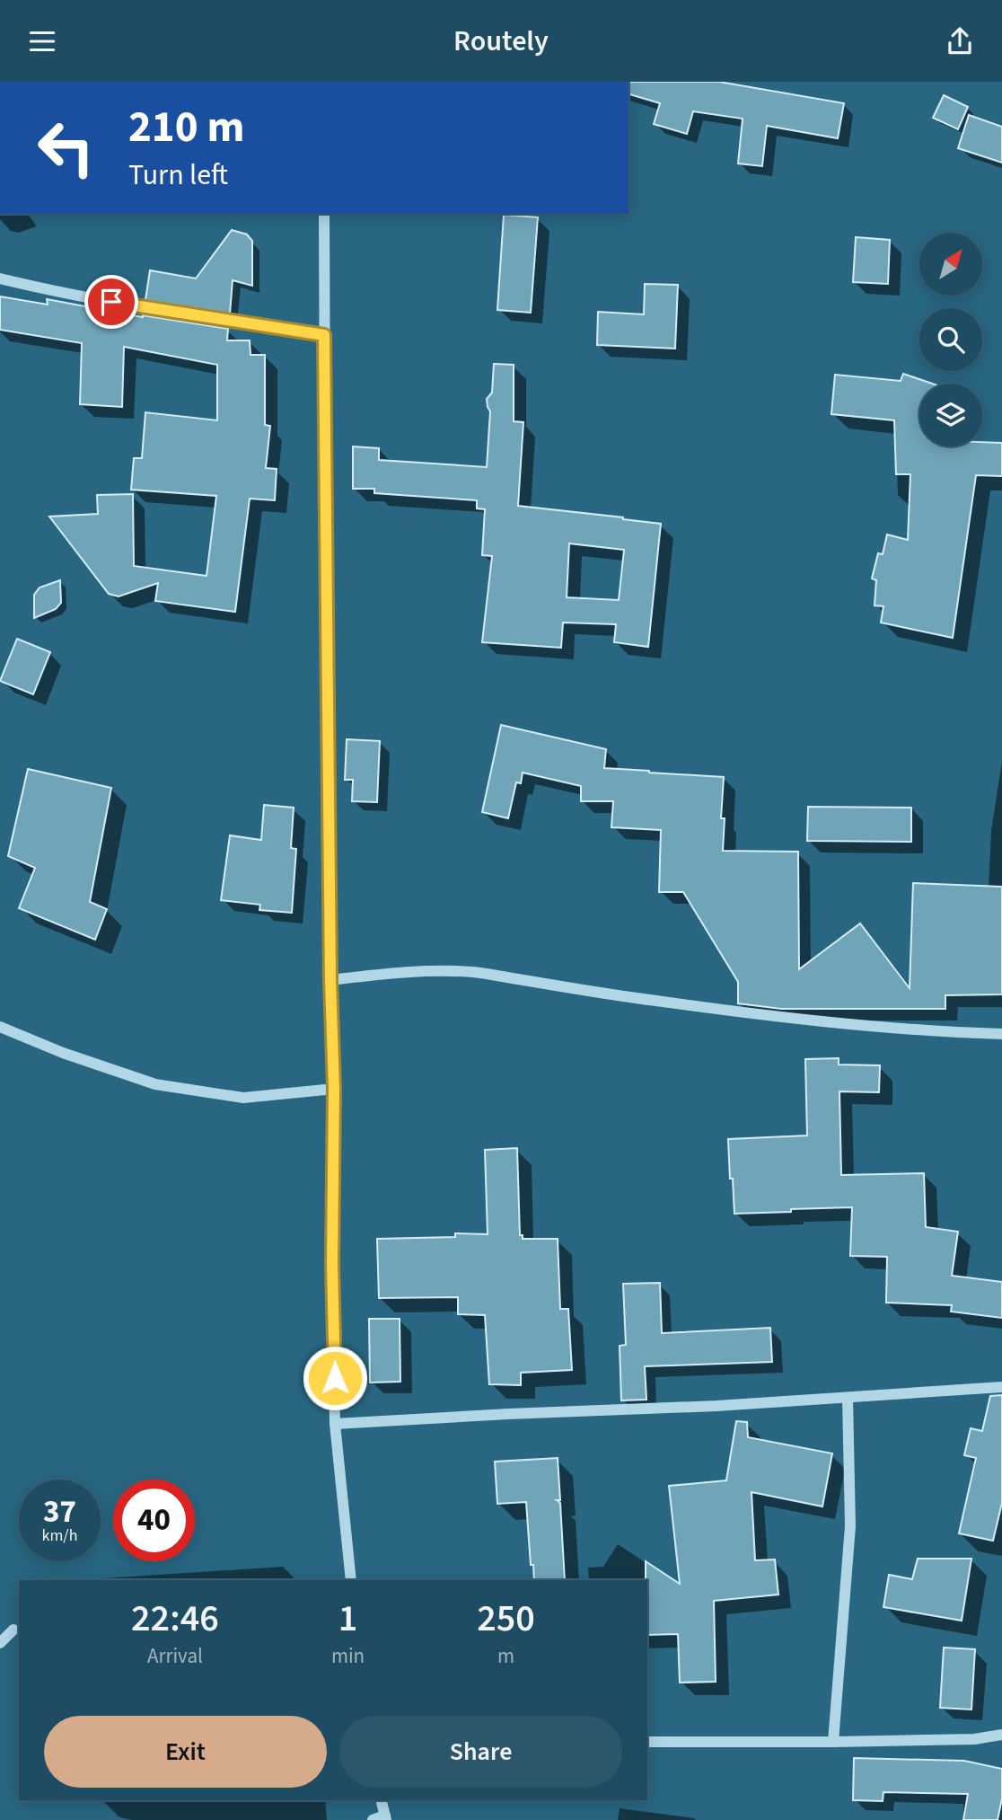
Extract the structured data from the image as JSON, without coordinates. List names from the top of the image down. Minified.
{"north":"top right","page":{"header":"Routely","turn":["210 m","Turn left"],"speed":"37 km/h","limit":"40","eta":["22:46","Arrival","1","min","250","m"],"buttons":["Exit","Share"]}}
